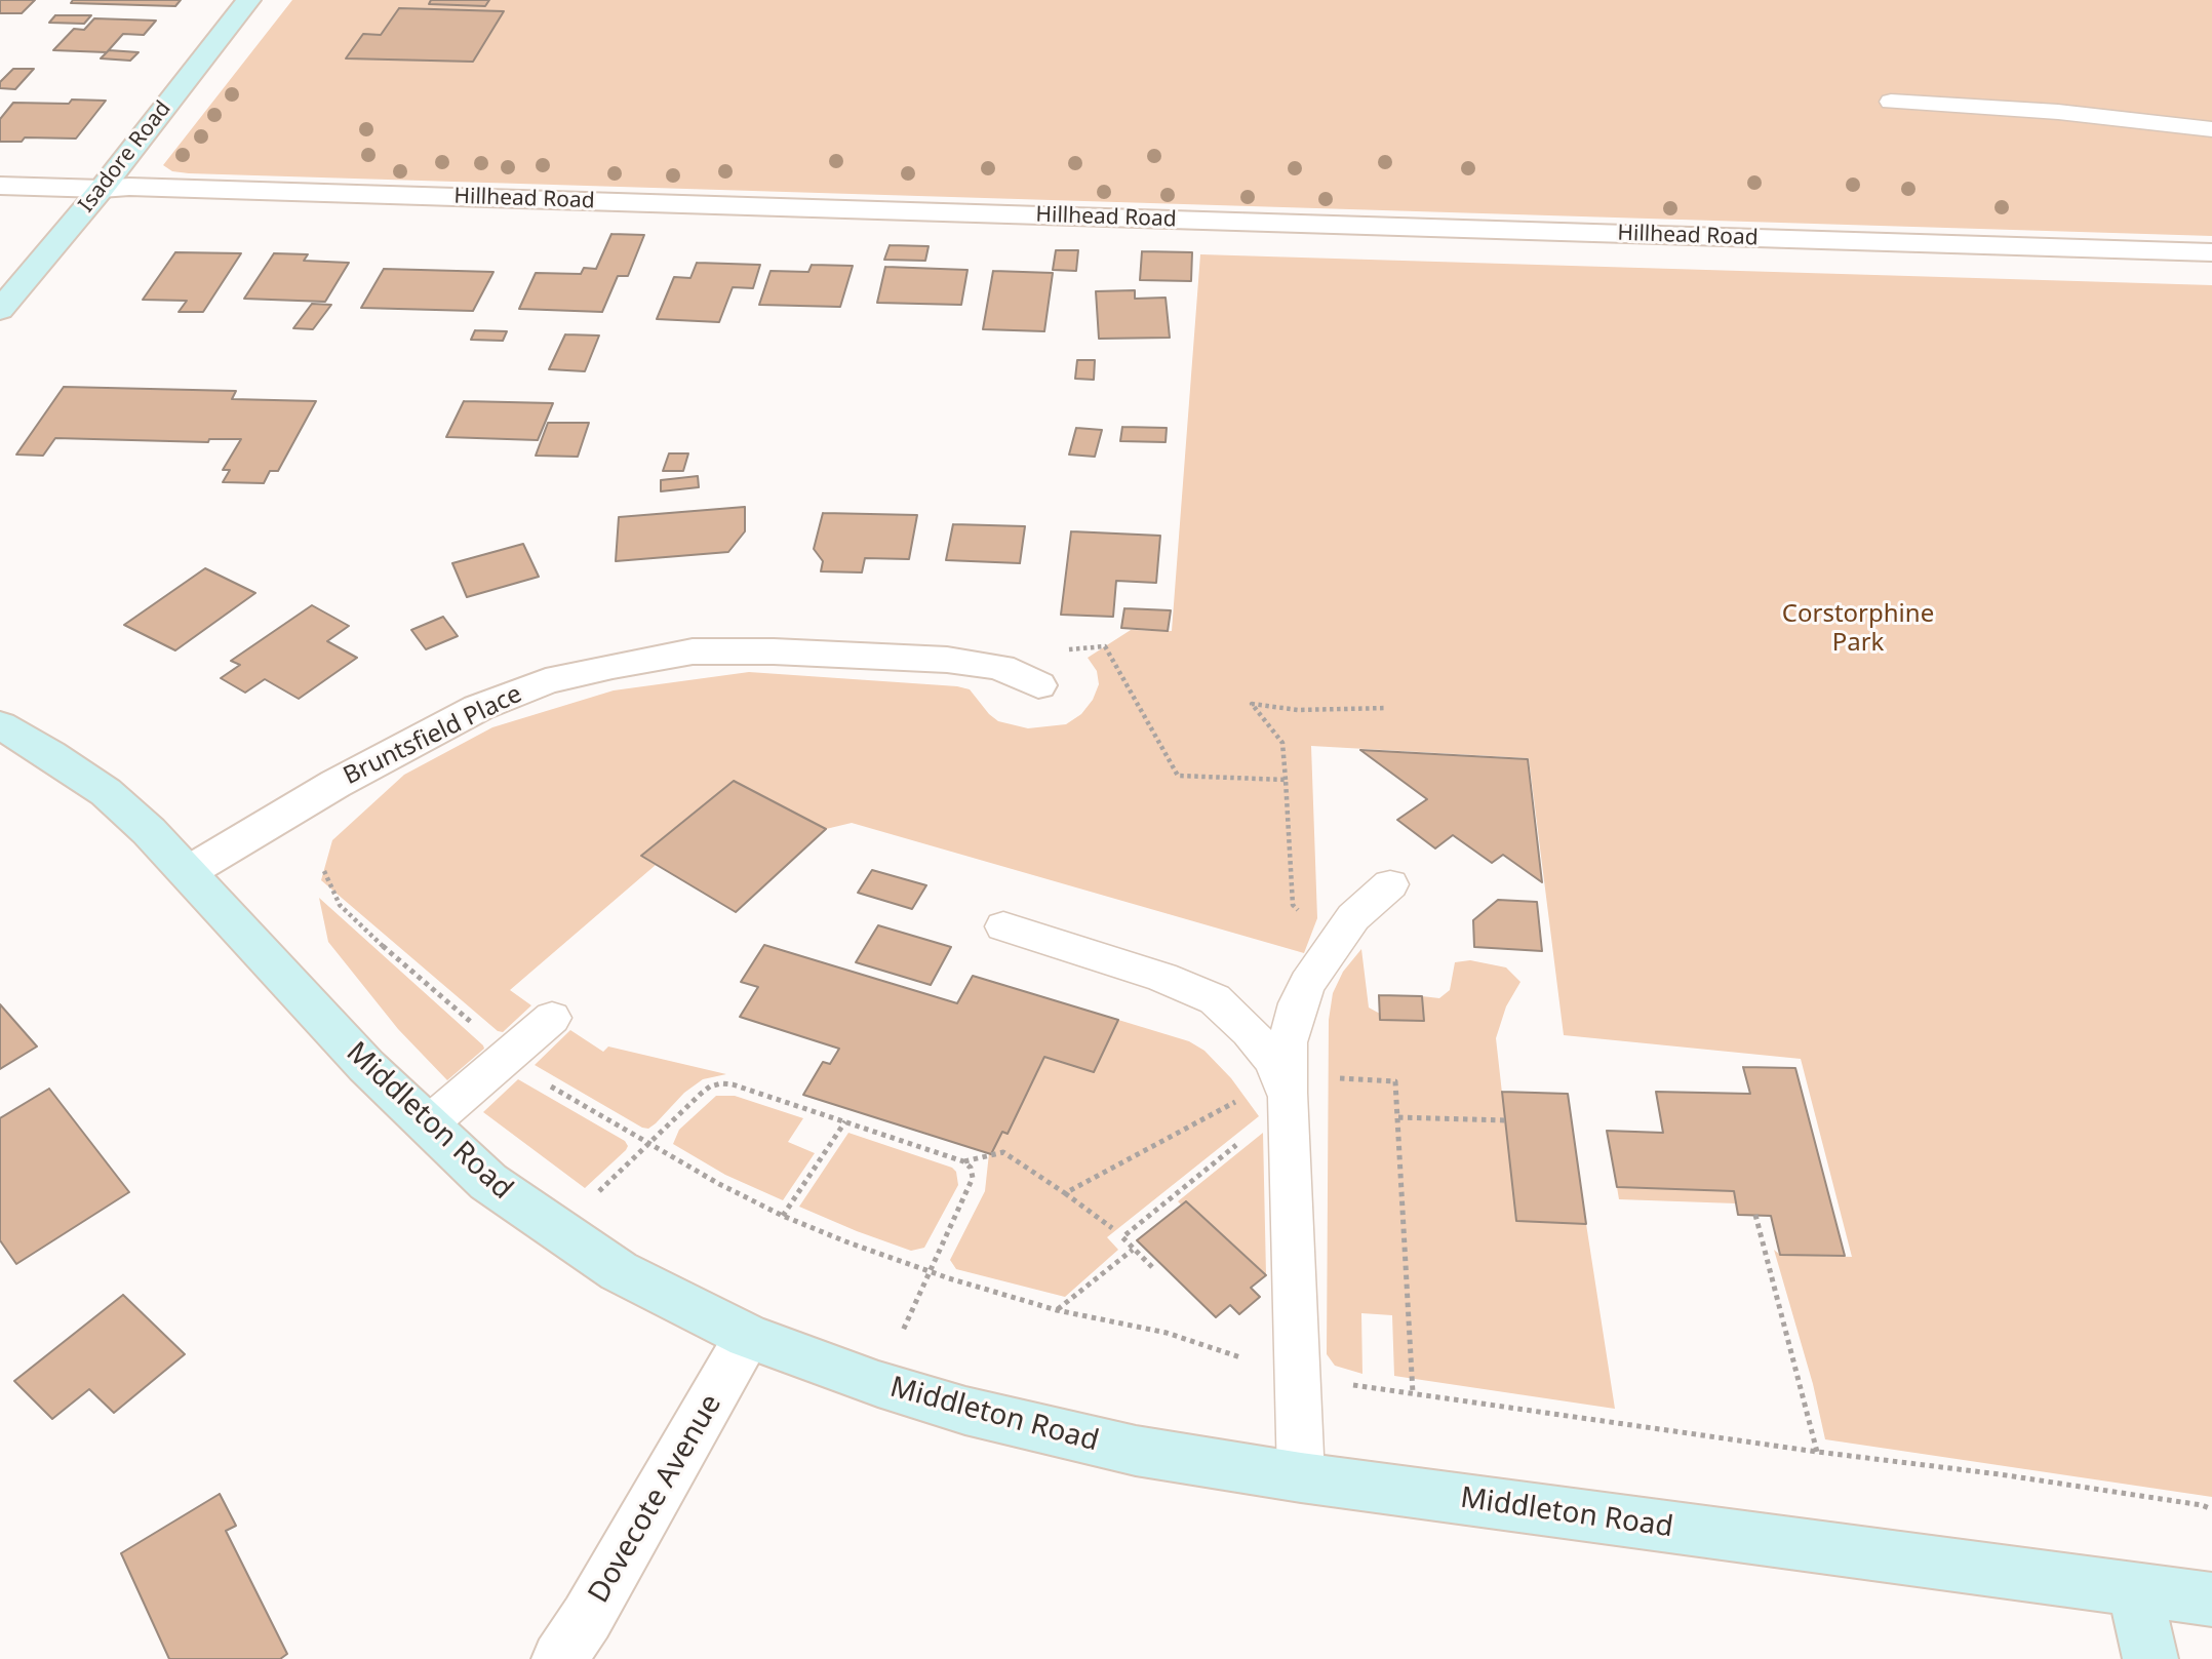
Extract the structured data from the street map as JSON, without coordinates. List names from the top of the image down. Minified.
{"streets":{"street":["Isadore Road","Hillhead Road","Bruntsfield Place","Middleton Road","Dovecote Avenue"]},"crossings":[["Isadore Road","Hillhead Road"],["Bruntsfield Place","Middleton Road"],["Middleton Road","Dovecote Avenue"]],"parks":["Corstorphine Park"]}
